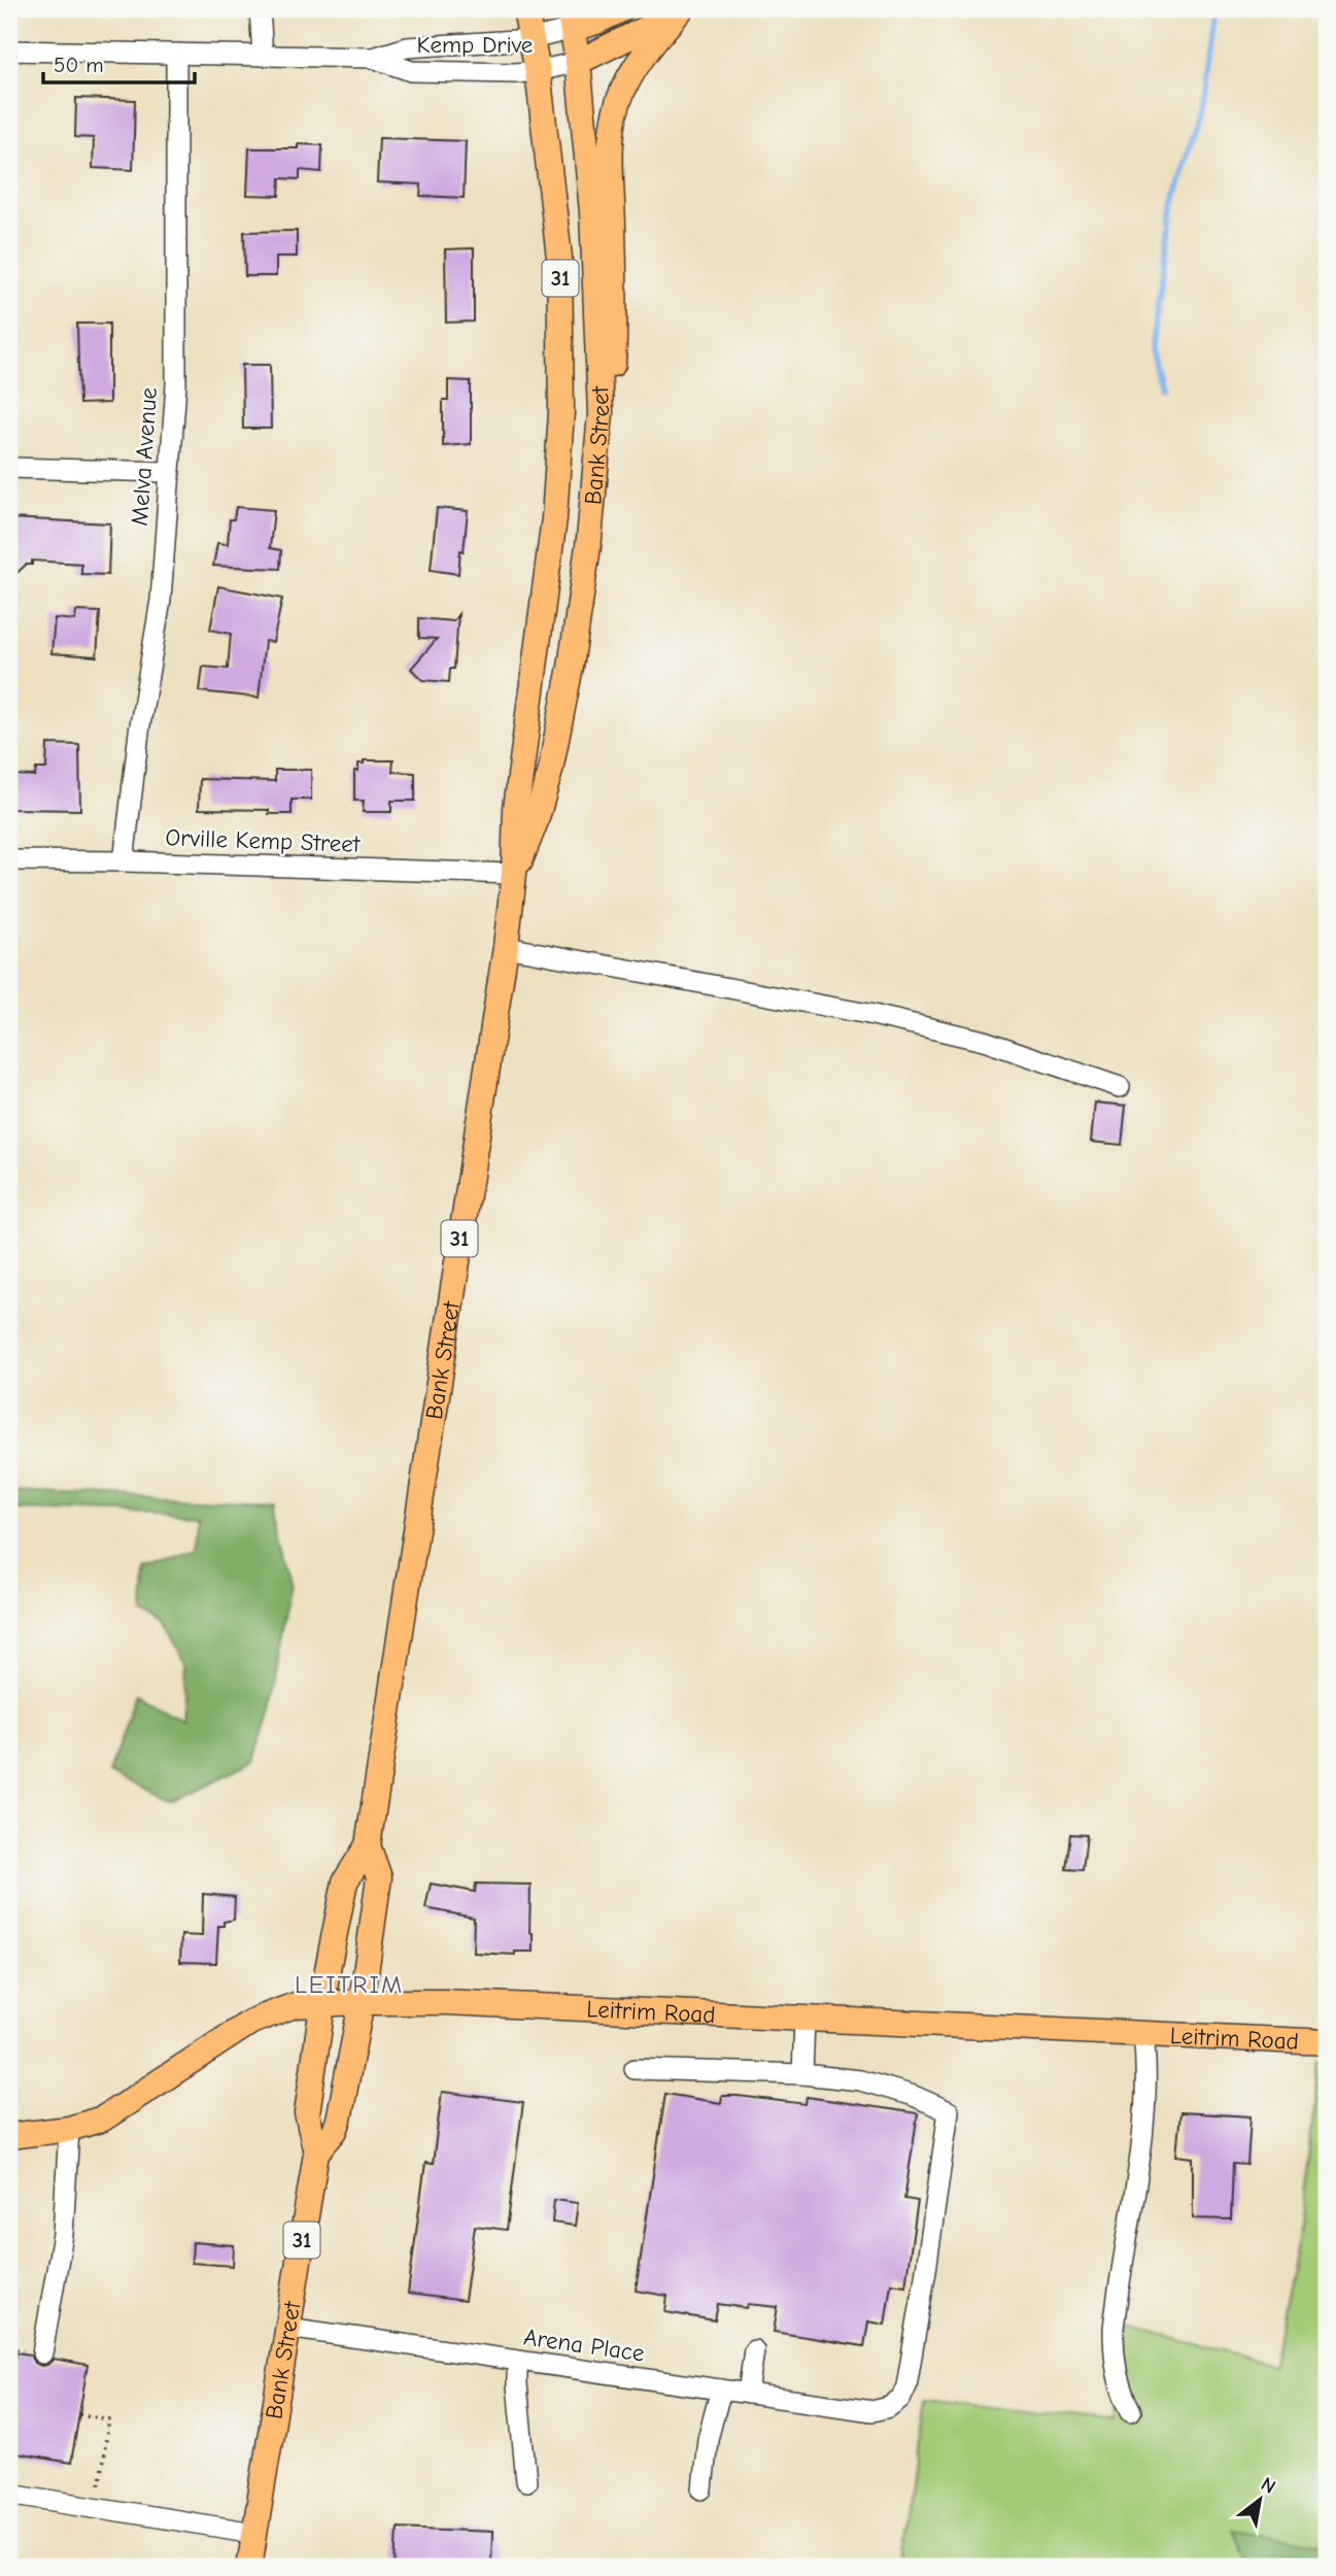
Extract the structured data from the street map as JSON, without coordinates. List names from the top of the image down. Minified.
{"streets":{"main road":["31","Bank Street","Leitrim Road"],"street":["Kemp Drive","Melva Avenue","Orville Kemp Street","Arena Place"]},"crossings":[["Kemp Drive","Bank Street"],["Kemp Drive","Melva Avenue"],["Bank Street","Orville Kemp Street"],["Bank Street","Leitrim Road"],["Bank Street","Arena Place"],["Melva Avenue","Orville Kemp Street"]],"districts":["LEITRIM"],"scale_bar":"50 m","north":"top right"}
